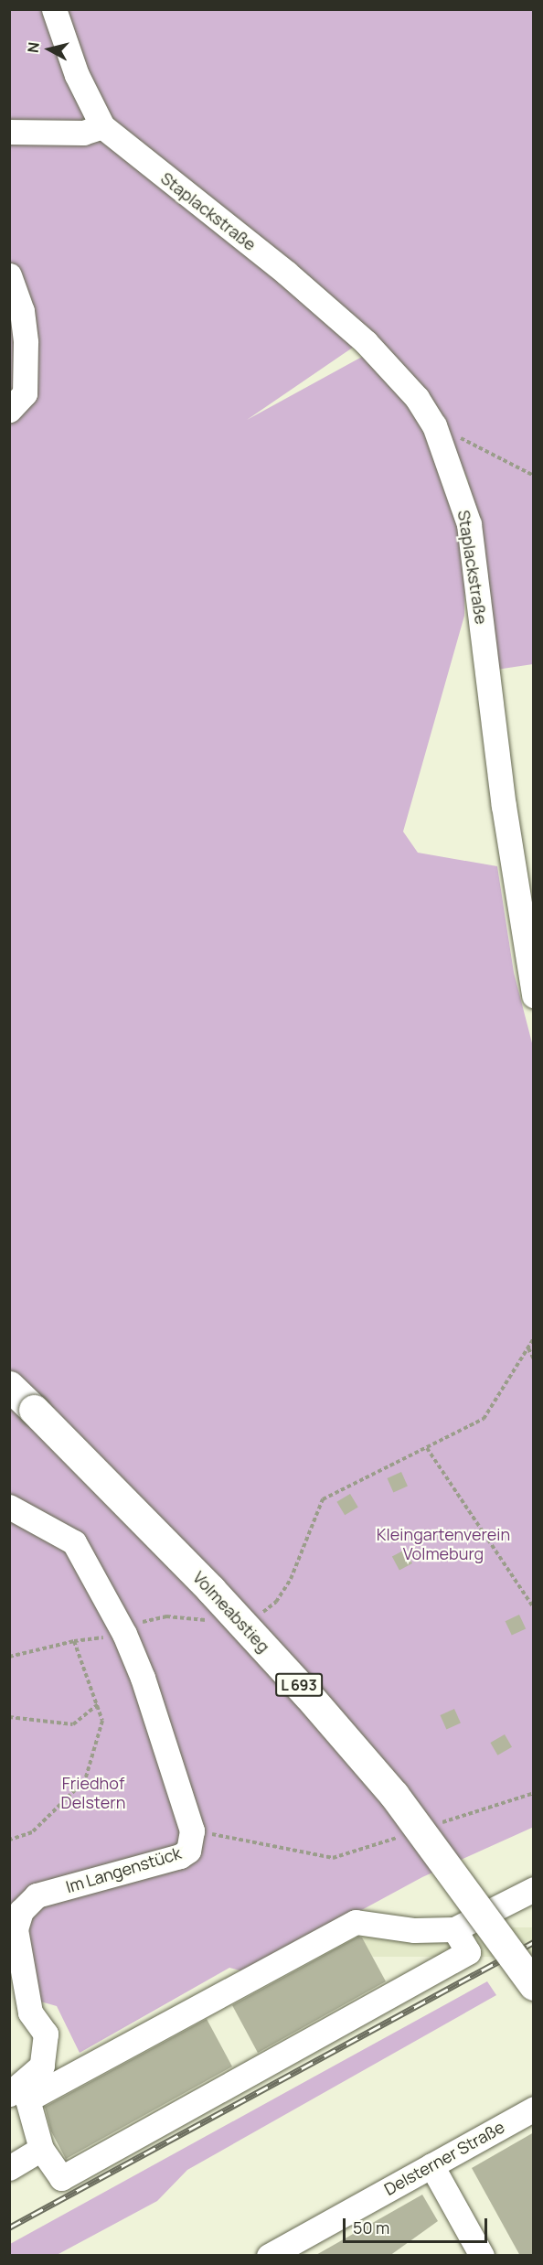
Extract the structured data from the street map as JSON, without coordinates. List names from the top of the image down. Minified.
{"streets":{"main road":["Volmeabstieg","L 693"],"street":["Staplackstraße","Im Langenstück","Delsterner Straße"]},"parks":["Kleingartenverein Volmeburg","Friedhof Delstern"],"scale_bar":"50 m","north":"left"}
